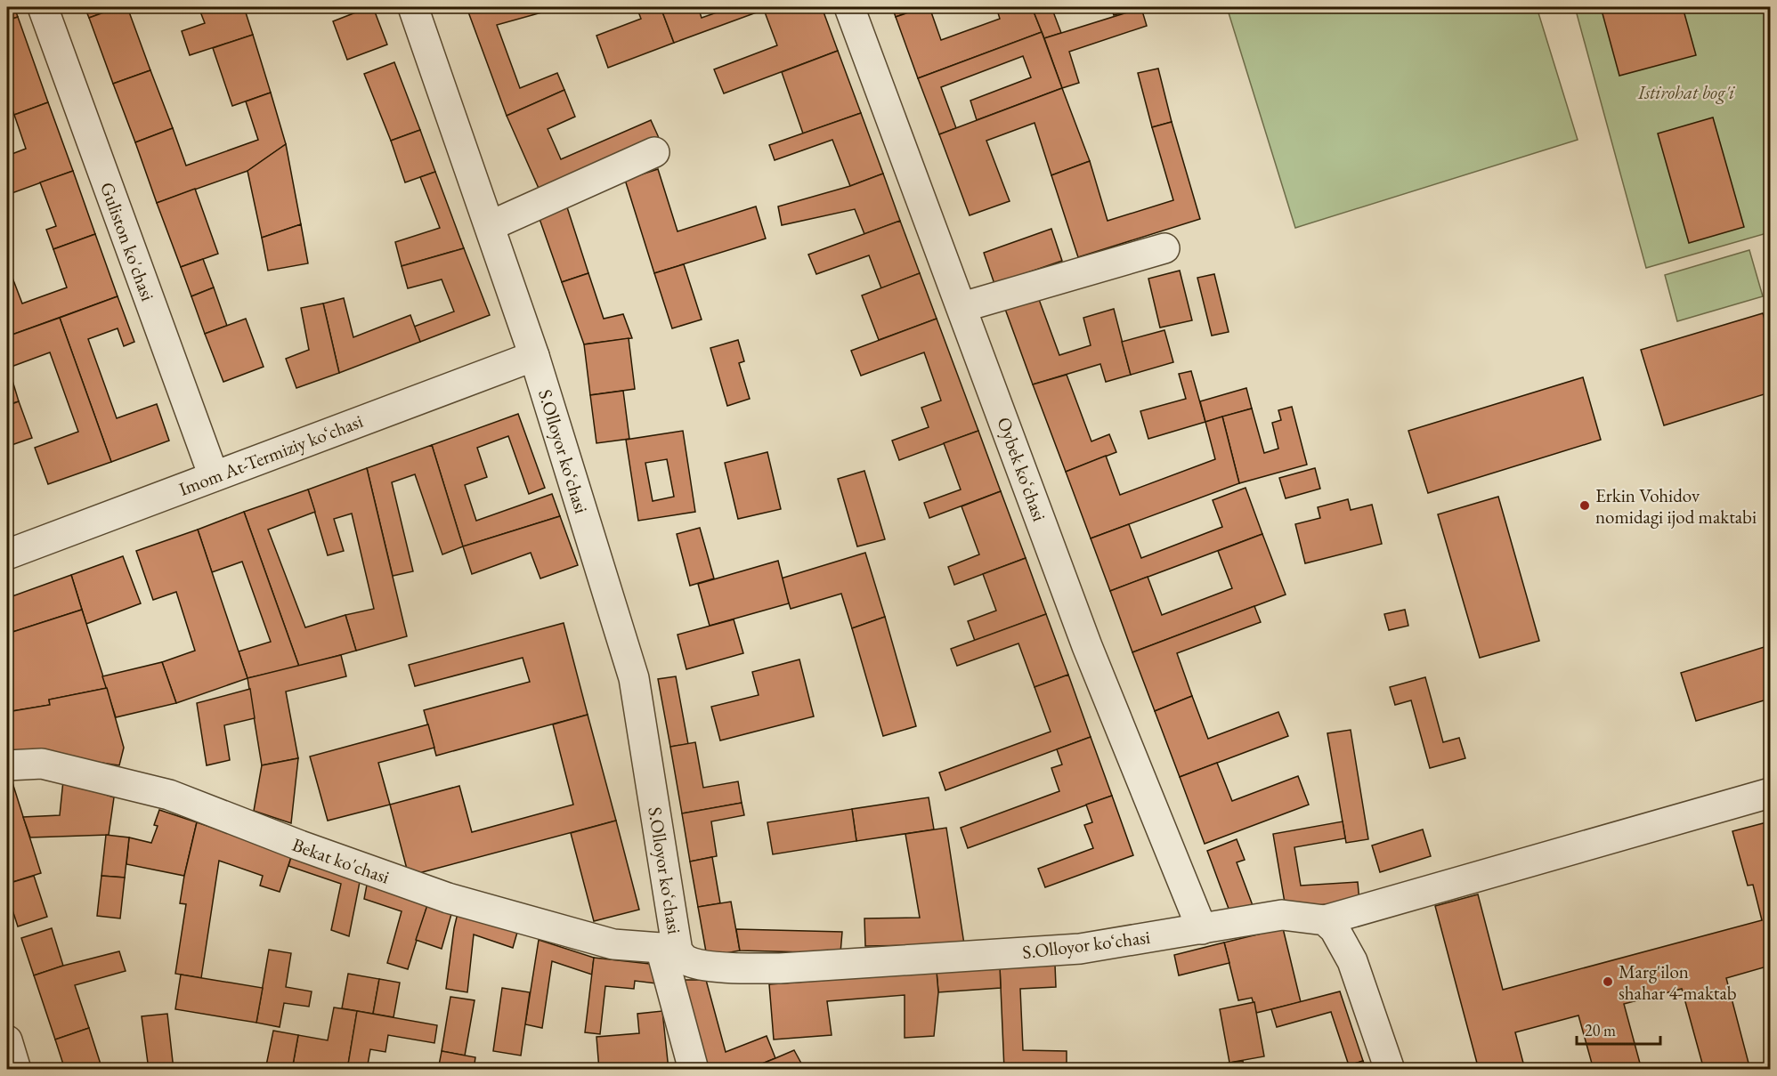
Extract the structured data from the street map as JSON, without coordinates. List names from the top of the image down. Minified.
{"streets":{"street":["Guliston ko'chasi","S.Olloyor koʻchasi","Imom At-Termiziy koʻchasi","Oybek koʻchasi","Bekat ko'chasi"]},"crossings":[["Guliston ko'chasi","Imom At-Termiziy koʻchasi"],["S.Olloyor koʻchasi","Imom At-Termiziy koʻchasi"],["S.Olloyor koʻchasi","Oybek koʻchasi"],["S.Olloyor koʻchasi","Bekat ko'chasi"]],"parks":["Istirohat bog'i"],"places":["Erkin Vohidov nomidagi ijod maktabi","Marg'ilon shahar 4-maktab"],"scale_bar":"20 m"}
